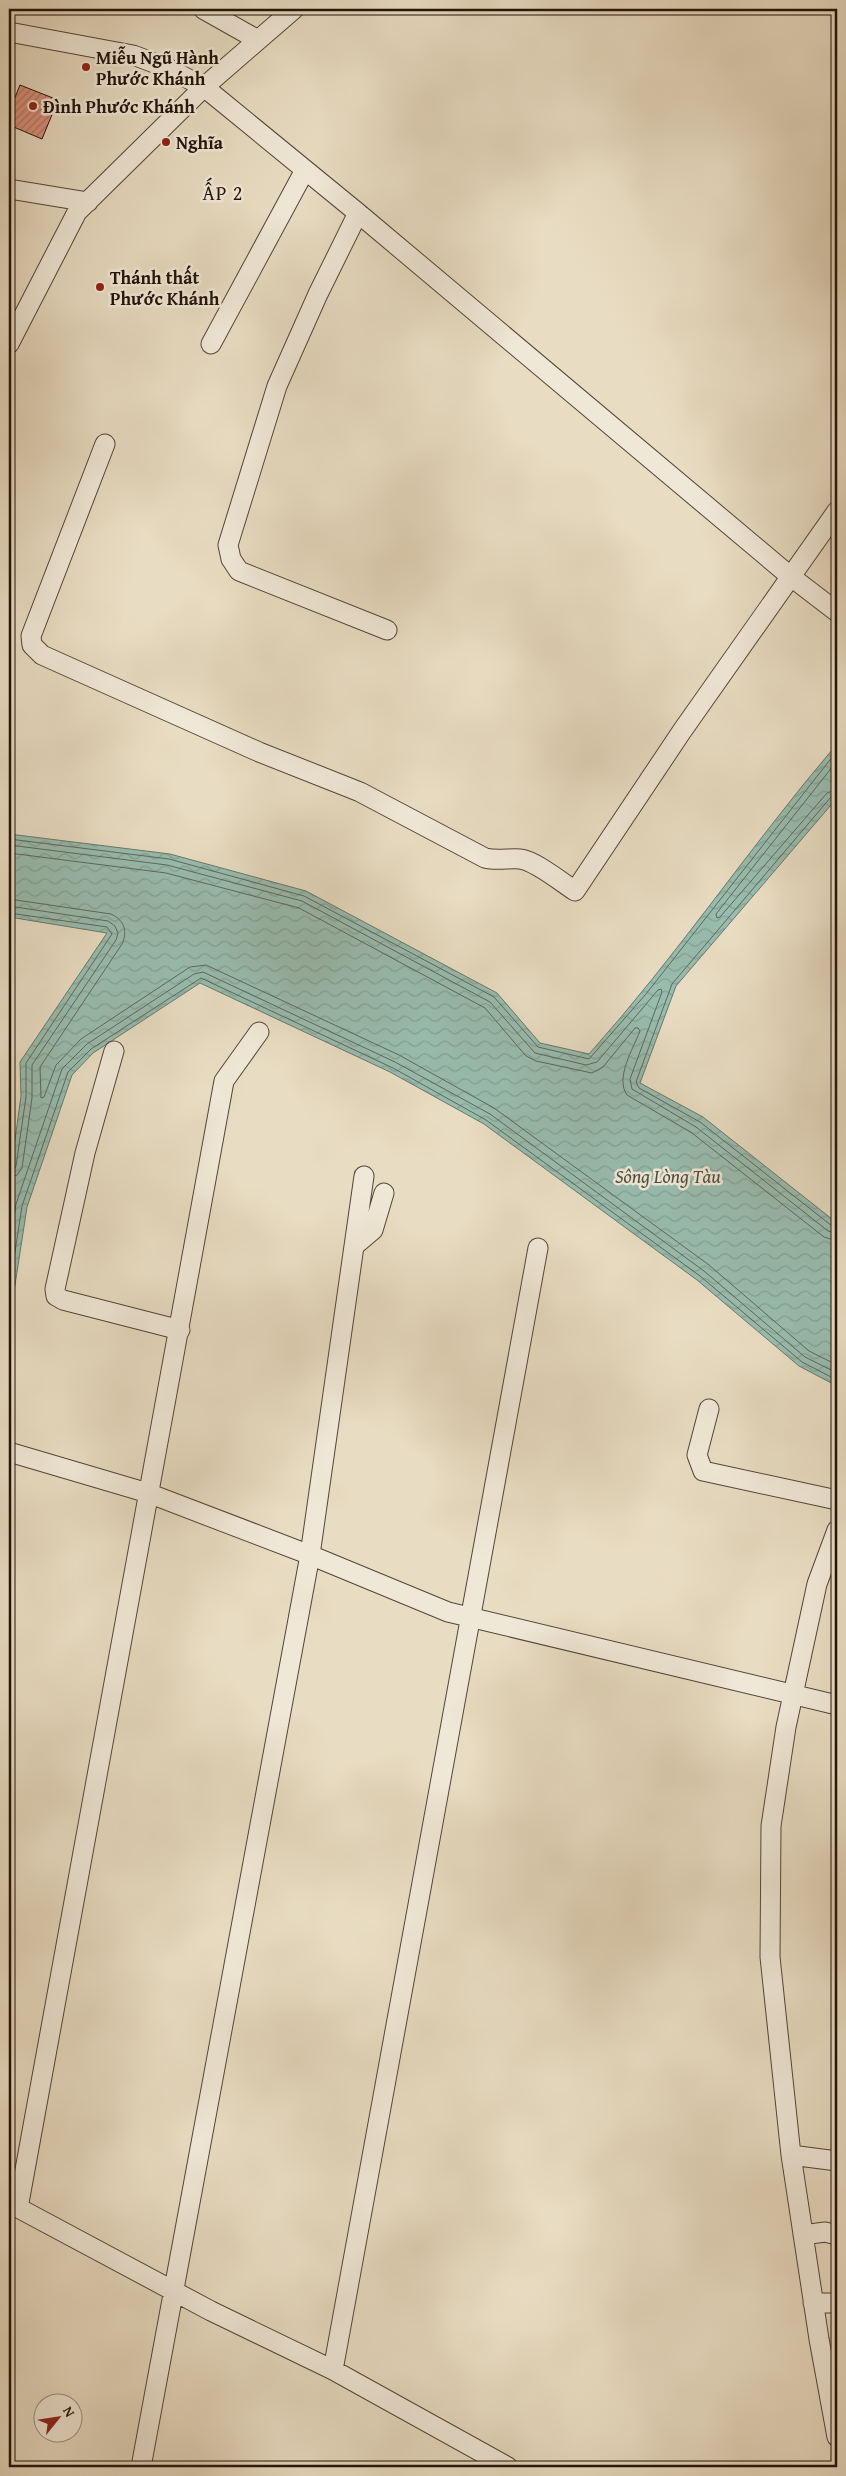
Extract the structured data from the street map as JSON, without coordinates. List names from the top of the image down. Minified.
{"districts":["ẤP 2"],"water":["Sông Lòng Tàu"],"places":["Miễu Ngũ Hành Phước Khánh","Đình Phước Khánh","Nghĩa","Thánh thất Phước Khánh"],"north":"top right"}
